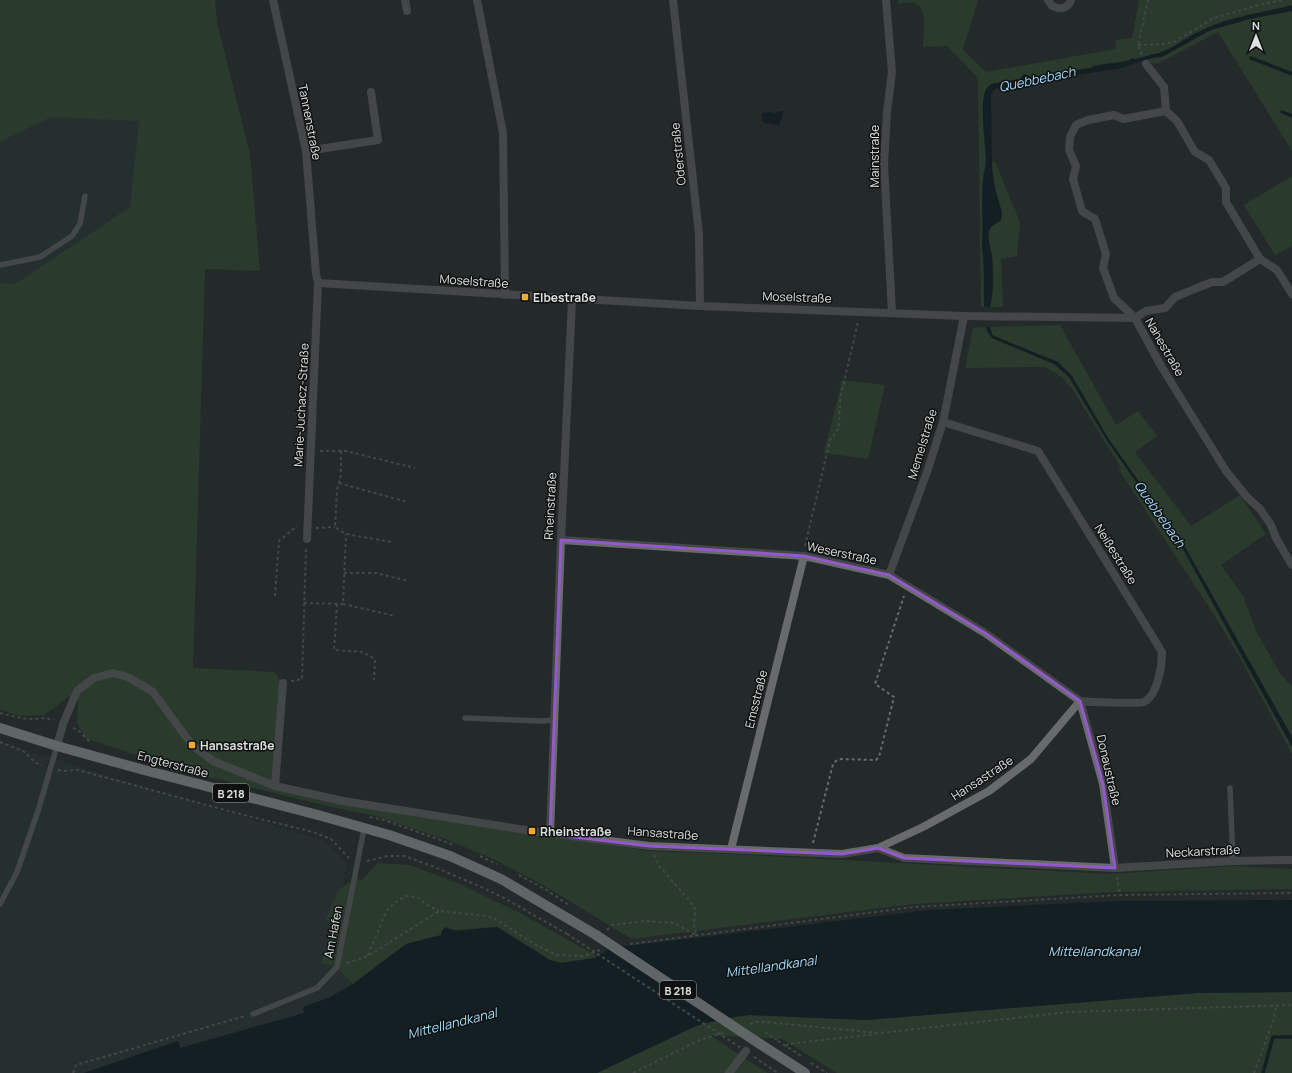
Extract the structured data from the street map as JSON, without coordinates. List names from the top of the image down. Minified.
{"streets":{"main road":["Engterstraße","B 218"],"street":["Tannenstraße","Oderstraße","Mainstraße","Moselstraße","Nahestraße","Marie-Juchacz-Straße","Memelstraße","Rheinstraße","Weserstraße","Neißestraße","Emsstraße","Donaustraße","Hansastraße","Neckarstraße"],"lane":["Am Hafen"]},"crossings":[["Tannenstraße","Marie-Juchacz-Straße"],["Oderstraße","Moselstraße"],["Mainstraße","Moselstraße"],["Moselstraße","Nahestraße"],["Moselstraße","Marie-Juchacz-Straße"],["Moselstraße","Memelstraße"],["Moselstraße","Rheinstraße"],["Memelstraße","Weserstraße"],["Memelstraße","Neißestraße"],["Rheinstraße","Weserstraße"],["Rheinstraße","Hansastraße"],["Weserstraße","Neißestraße"],["Weserstraße","Emsstraße"],["Weserstraße","Donaustraße"],["Weserstraße","Hansastraße"],["Neißestraße","Donaustraße"],["Neißestraße","Hansastraße"],["Emsstraße","Hansastraße"],["Engterstraße","Hansastraße"],["Engterstraße","B 218"],["Engterstraße","Am Hafen"],["Donaustraße","Hansastraße"],["Donaustraße","Neckarstraße"],["B 218","Am Hafen"]],"water":["Quebbebach","Mittellandkanal"],"places":{"transit":["Elbestraße","Hansastraße","Rheinstraße"]},"north":"top"}
